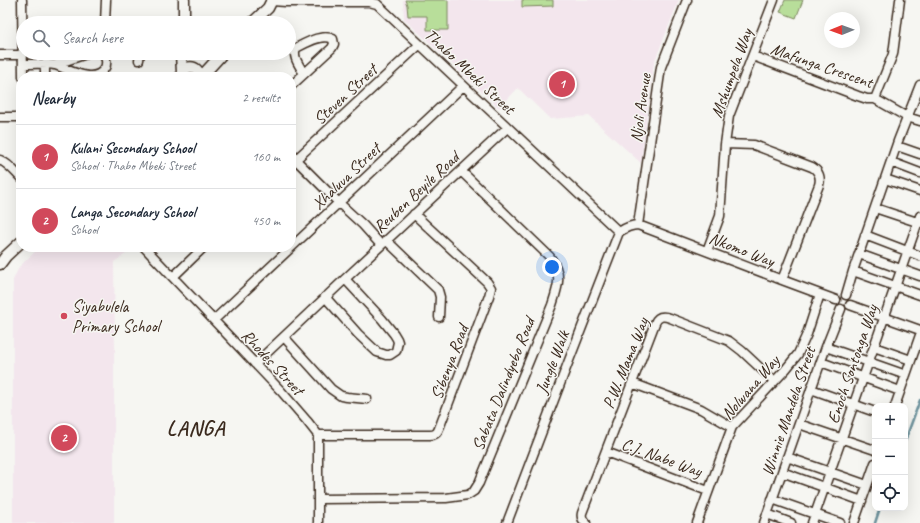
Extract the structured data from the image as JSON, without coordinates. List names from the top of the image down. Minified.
{"streets":{"street":["Mafunga Crescent","Thabo Mbeki Street","Mshumpela Way","Steven Street","Njoli Avenue","Xhaluva Street","Reuben Beyile Road","Nkomo Way","Rhodes Street","Sibenya Road","Jungle Walk","P.W. Mama Way","Enoch Sontonga Way","Sabata Dalindyebo Road","Nolwana Way","Winnie Mandela Street","C.J. Nabe Way"]},"crossings":[["Mafunga Crescent","Mshumpela Way"],["Thabo Mbeki Street","Steven Street"],["Thabo Mbeki Street","Xhaluva Street"],["Thabo Mbeki Street","Reuben Beyile Road"],["Thabo Mbeki Street","Jungle Walk"],["Mshumpela Way","Nkomo Way"],["Njoli Avenue","Nkomo Way"],["Xhaluva Street","Rhodes Street"],["Reuben Beyile Road","Rhodes Street"],["Reuben Beyile Road","Sibenya Road"],["Reuben Beyile Road","Sabata Dalindyebo Road"],["Nkomo Way","Nolwana Way"],["Nkomo Way","Winnie Mandela Street"],["Rhodes Street","Sibenya Road"],["P.W. Mama Way","Nolwana Way"],["P.W. Mama Way","C.J. Nabe Way"],["Nolwana Way","C.J. Nabe Way"]],"districts":["LANGA"],"places":["Siyabulela Primary School"],"north":"left","page":{"search":"Search here","pins":["1","2"],"heading":["Nearby","2 results"],"list":[{"mark":"1","name":"Kulani Secondary School","note":"School · Thabo Mbeki Street","value":"160 m"},{"mark":"2","name":"Langa Secondary School","note":"School","value":"450 m"}],"map_buttons":["+","−"]}}
